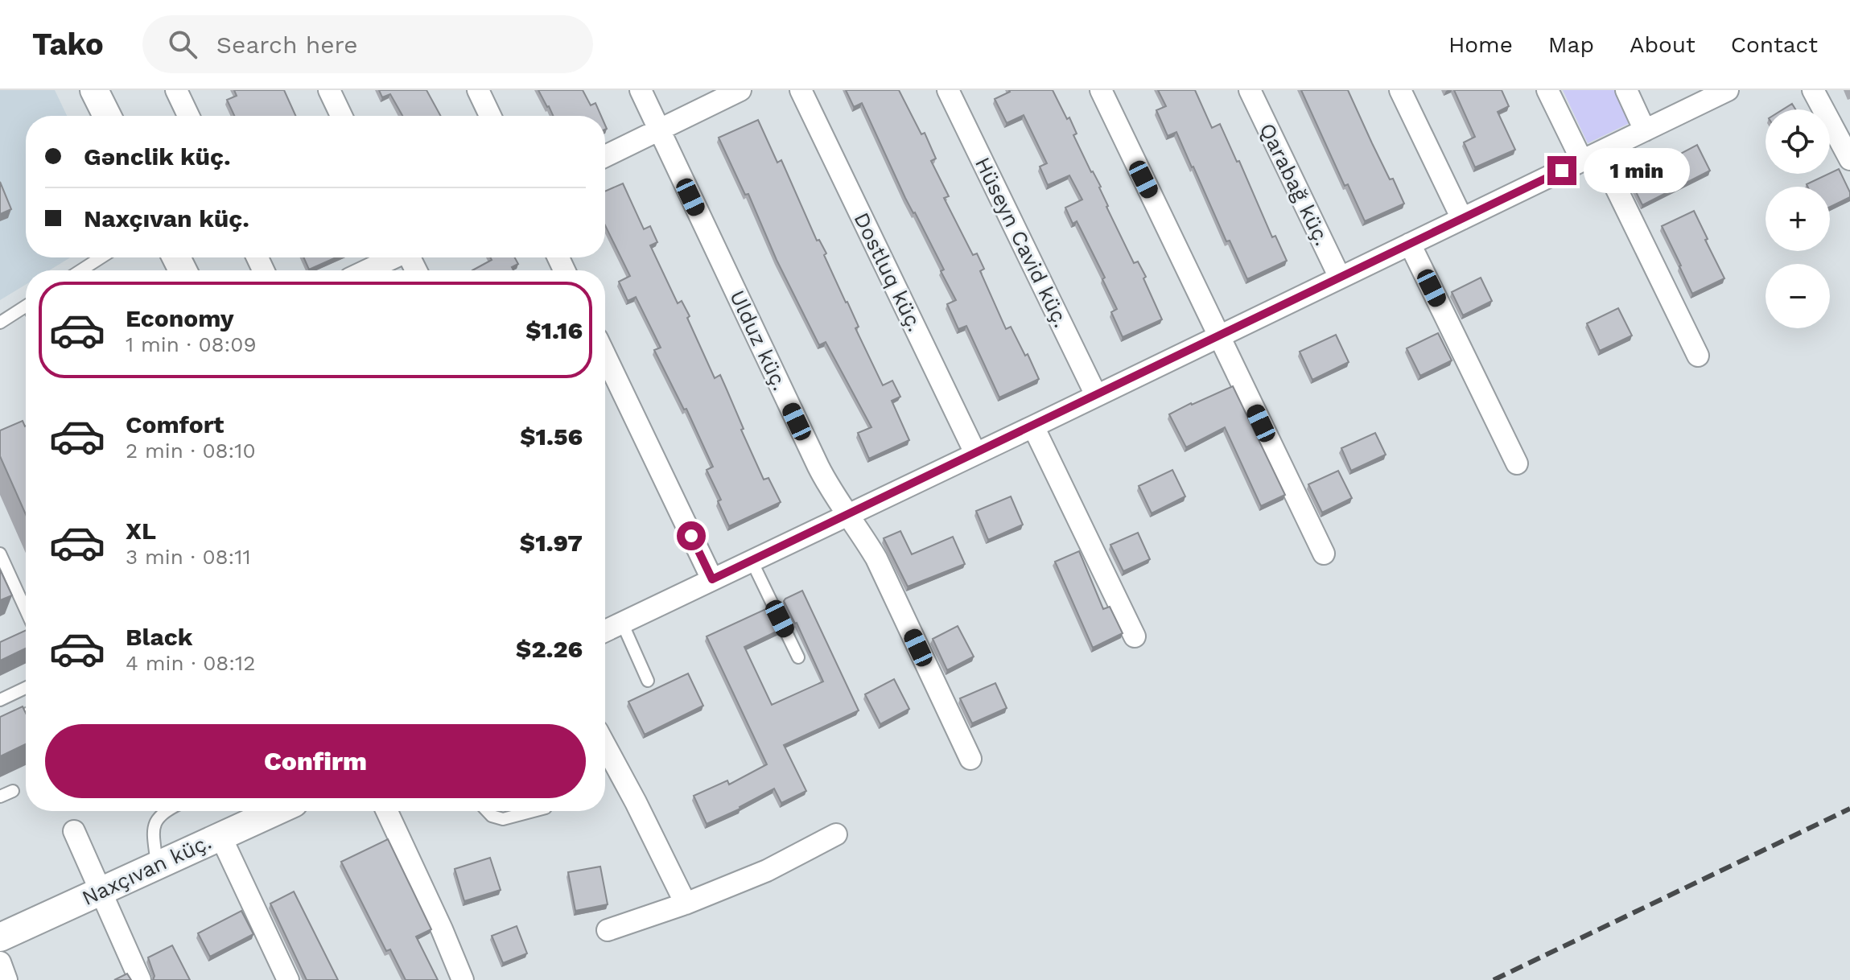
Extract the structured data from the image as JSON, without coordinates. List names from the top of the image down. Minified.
{"streets":{"street":["Qarabağ küç.","Hüseyn Cavid küç.","Dostluq küç.","Ulduz küç.","Naxçıvan küç."]},"page":{"header":"Tako","search":"Search here","nav":["Home","Map","About","Contact"],"map_buttons":["+","−"],"banner":["Gənclik küç.","Naxçıvan küç."],"bubble":"1 min","list":[{"name":"Economy","note":"1 min · 08:09","value":"$1.16"},{"name":"Comfort","note":"2 min · 08:10","value":"$1.56"},{"name":"XL","note":"3 min · 08:11","value":"$1.97"},{"name":"Black","note":"4 min · 08:12","value":"$2.26"}],"buttons":"Confirm"}}
